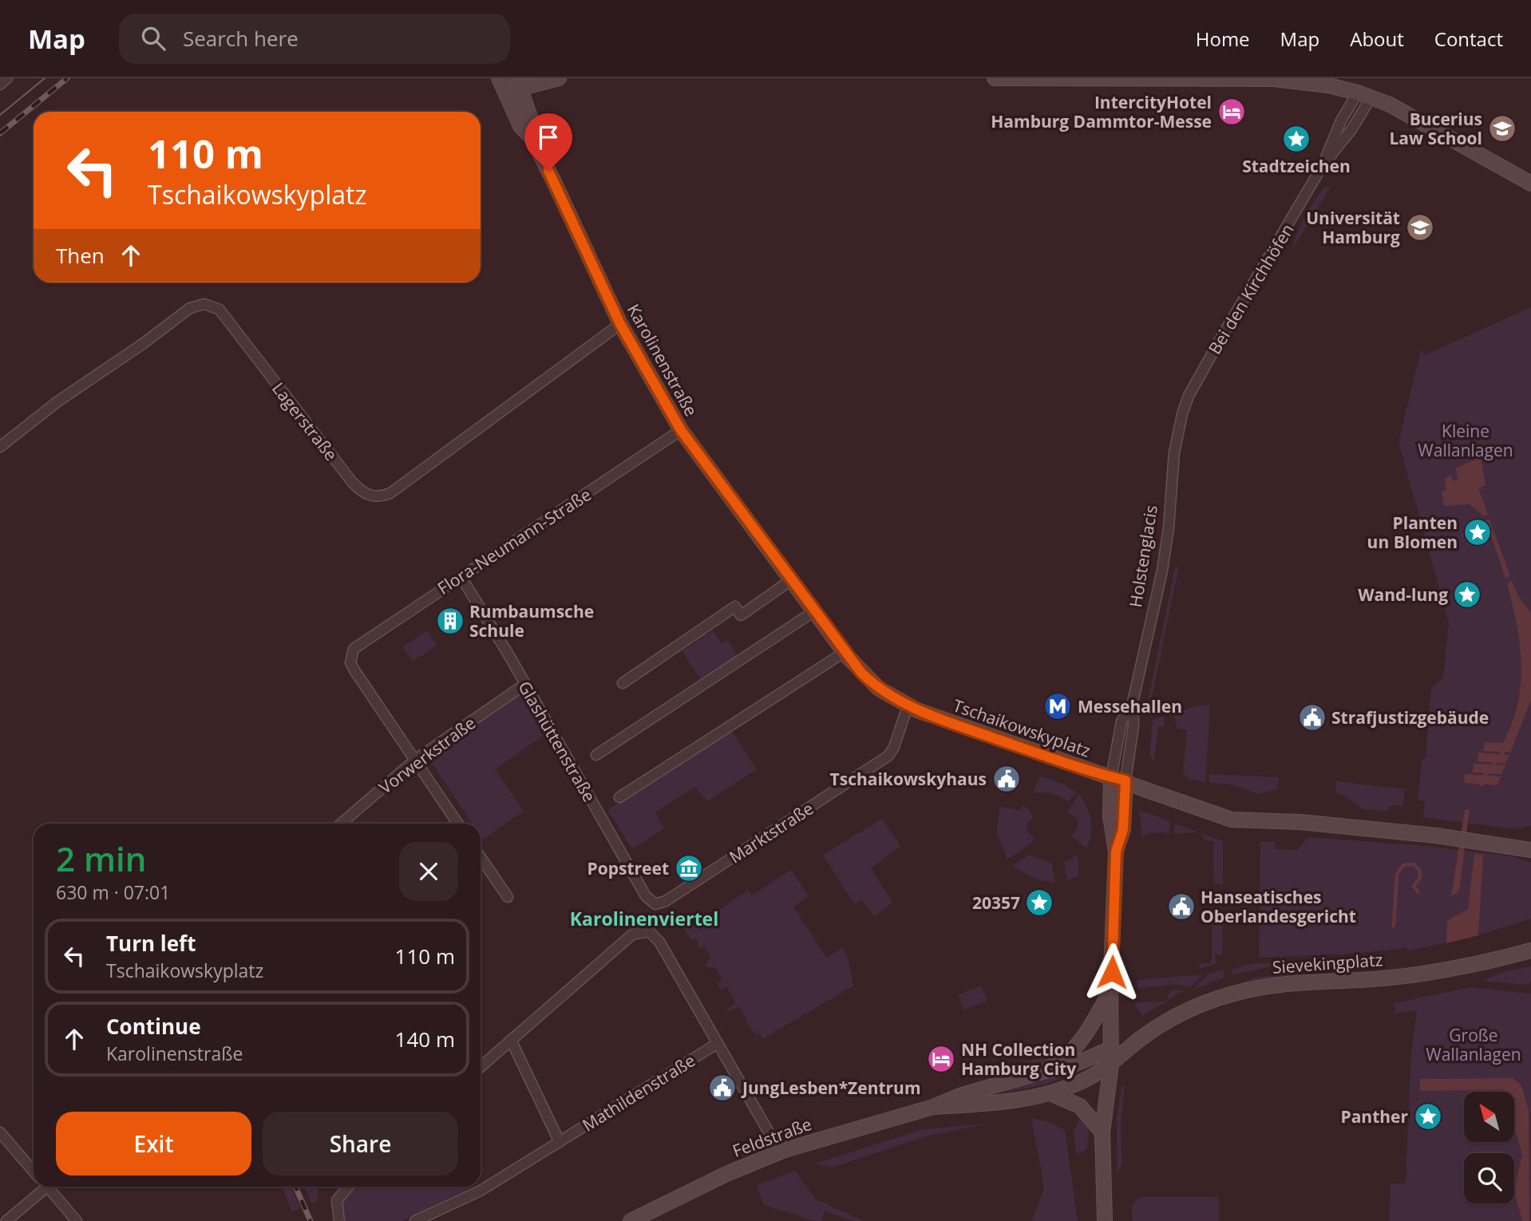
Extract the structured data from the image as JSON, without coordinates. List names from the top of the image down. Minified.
{"streets":{"main road":["Karolinenstraße","Holstenglacis","Tschaikowskyplatz","Sievekingplatz","Feldstraße"],"street":["Bei den Kirchhöfen","Lagerstraße","Flora-Neumann-Straße","Glashüttenstraße","Vorwerkstraße","Marktstraße","Mathildenstraße"]},"crossings":[["Bei den Kirchhöfen","Holstenglacis"],["Karolinenstraße","Lagerstraße"],["Karolinenstraße","Flora-Neumann-Straße"],["Karolinenstraße","Tschaikowskyplatz"],["Karolinenstraße","Glashüttenstraße"],["Karolinenstraße","Marktstraße"],["Flora-Neumann-Straße","Glashüttenstraße"],["Flora-Neumann-Straße","Vorwerkstraße"],["Holstenglacis","Tschaikowskyplatz"],["Holstenglacis","Sievekingplatz"],["Holstenglacis","Feldstraße"],["Tschaikowskyplatz","Marktstraße"],["Glashüttenstraße","Vorwerkstraße"],["Glashüttenstraße","Marktstraße"],["Sievekingplatz","Feldstraße"]],"districts":["Karolinenviertel"],"parks":["Kleine Wallanlagen","Große Wallanlagen"],"places":{"hotel":["IntercityHotel Hamburg Dammtor-Messe","NH Collection Hamburg City"],"school or university":["Bucerius Law School","Universität Hamburg"],"place":["Stadtzeichen","Planten un Blomen","Wand-lung","20357","Panther"],"building":["Rumbaumsche Schule"],"metro station":["Messehallen"],"public building":["Strafjustizgebäude","Tschaikowskyhaus","Hanseatisches Oberlandesgericht","JungLesben*Zentrum"],"museum":["Popstreet"]},"north":"top left","page":{"header":"Map","search":"Search here","nav":["Home","Map","About","Contact"],"turn":["110 m","Tschaikowskyplatz"],"then":"Then","heading":["2 min","630 m · 07:01"],"list":[{"name":"Turn left","note":"Tschaikowskyplatz","value":"110 m"},{"name":"Continue","note":"Karolinenstraße","value":"140 m"}],"buttons":["Exit","Share"]}}
